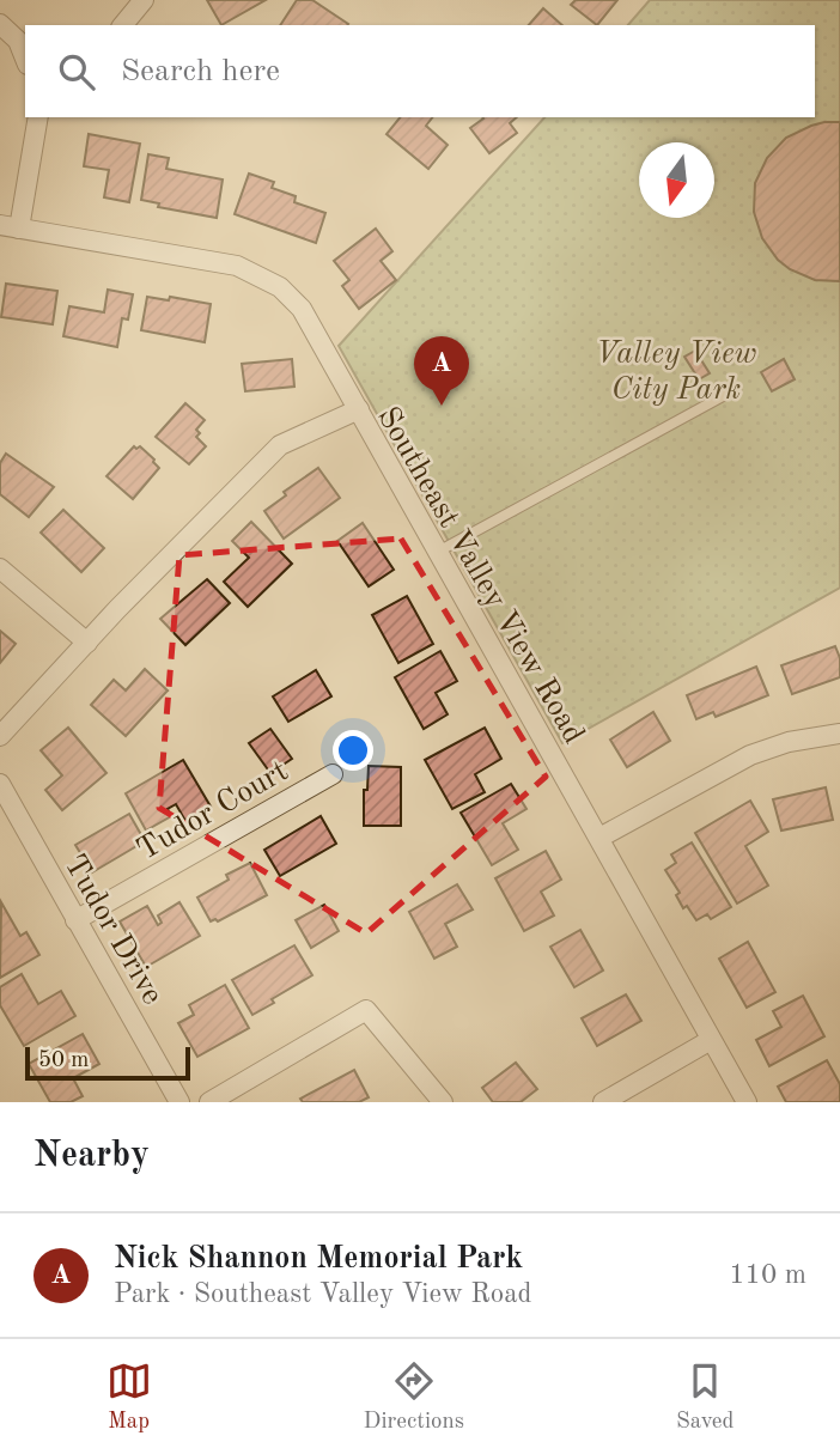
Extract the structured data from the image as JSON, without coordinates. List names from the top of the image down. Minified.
{"streets":{"street":["Southeast Valley View Road","Tudor Court","Tudor Drive"]},"crossings":[["Tudor Court","Tudor Drive"]],"parks":["Valley View City Park"],"scale_bar":"50 m","north":"bottom","page":{"search":"Search here","pins":"A","scale":"50 m","heading":"Nearby","list":[{"mark":"A","name":"Nick Shannon Memorial Park","note":"Park · Southeast Valley View Road","value":"110 m"}],"nav":["Map","Directions","Saved"]}}
